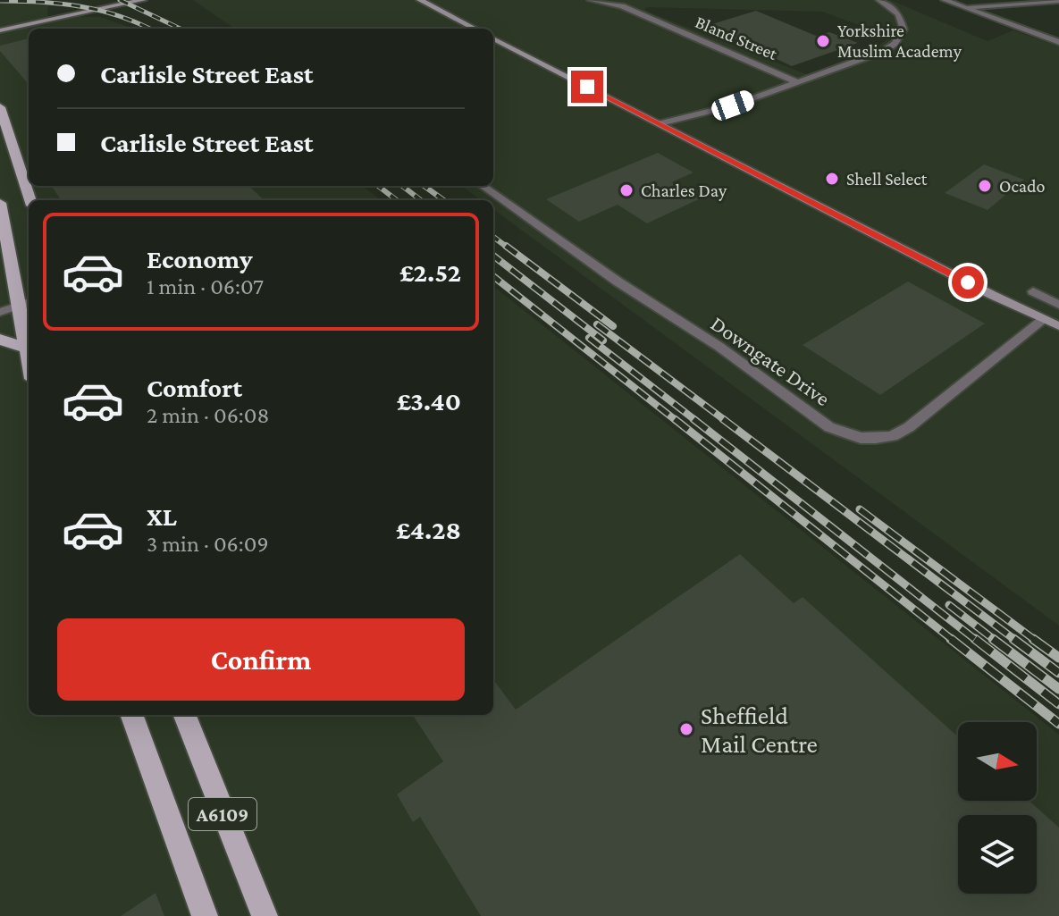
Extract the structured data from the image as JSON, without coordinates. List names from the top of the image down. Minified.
{"streets":{"main road":["A6109"],"street":["Bland Street","Downgate Drive"]},"places":["Yorkshire Muslim Academy","Shell Select","Ocado","Charles Day","Sheffield Mail Centre"],"north":"right","page":{"banner":["Carlisle Street East","Carlisle Street East"],"list":[{"name":"Economy","note":"1 min · 06:07","value":"£2.52"},{"name":"Comfort","note":"2 min · 06:08","value":"£3.40"},{"name":"XL","note":"3 min · 06:09","value":"£4.28"}],"buttons":"Confirm"}}
